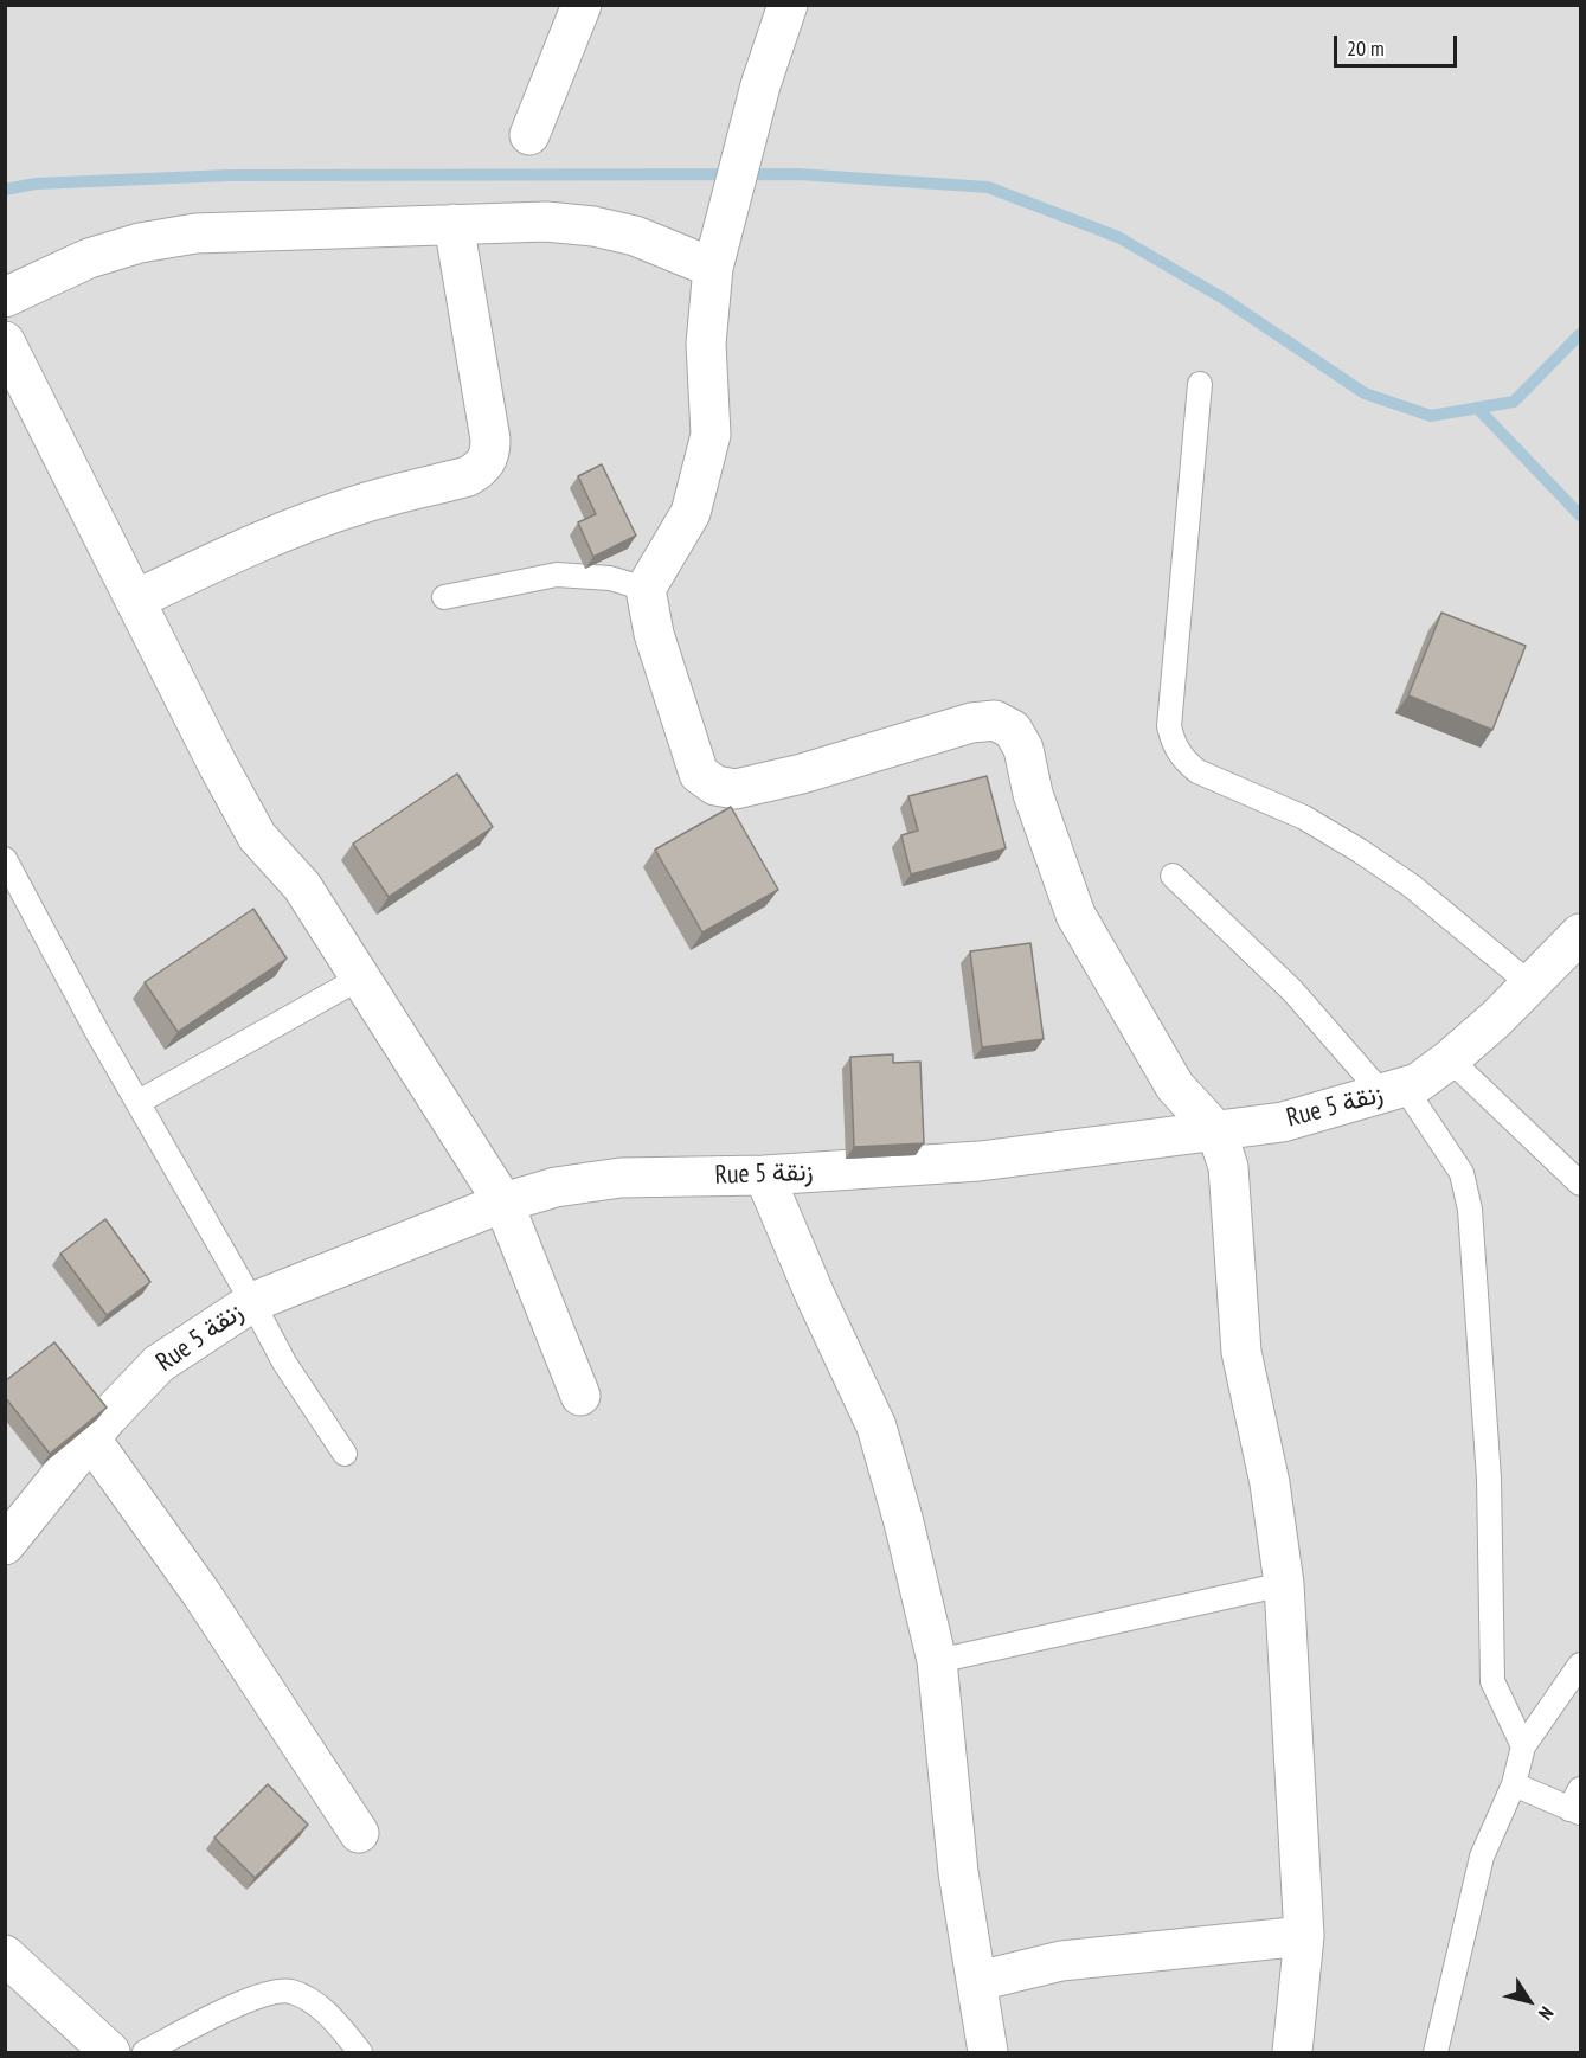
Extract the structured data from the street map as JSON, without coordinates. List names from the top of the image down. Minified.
{"streets":{"street":["Rue 5 زنقة"]},"scale_bar":"20 m","north":"bottom right"}
